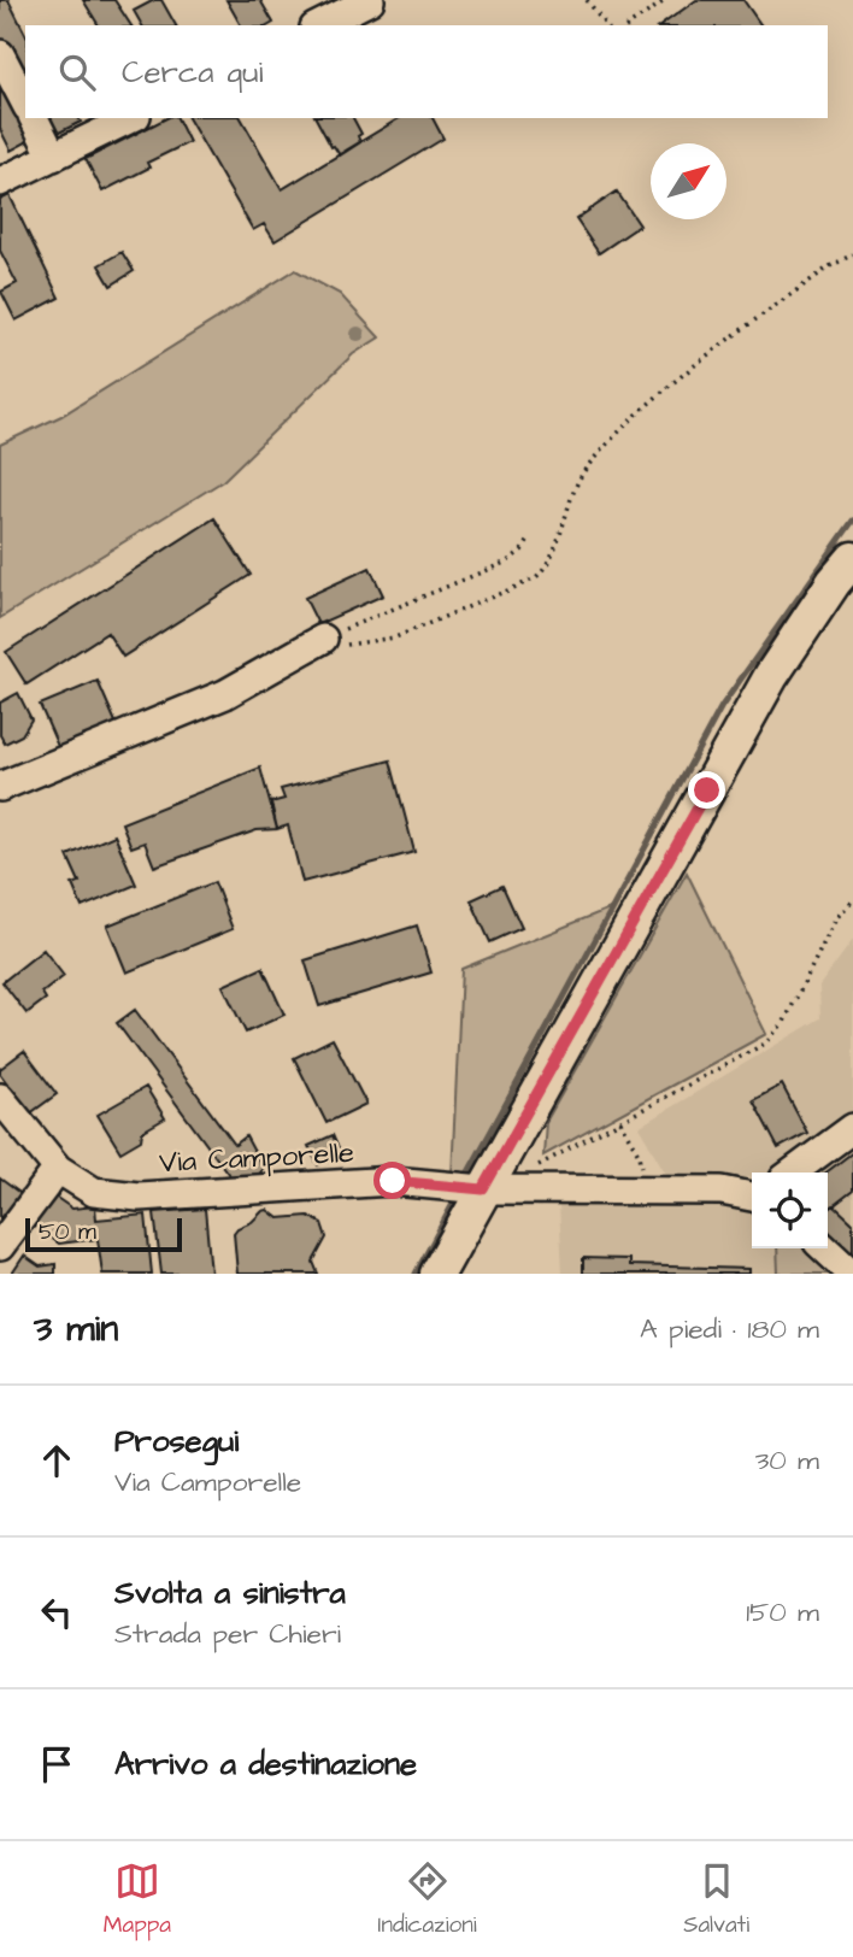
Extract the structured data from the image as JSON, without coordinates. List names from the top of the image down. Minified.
{"streets":{"street":["Via Camporelle"]},"scale_bar":"50 m","north":"top right","page":{"search":"Cerca qui","scale":"50 m","heading":["3 min","A piedi · 180 m"],"list":[["Prosegui","Via Camporelle","30 m"],["Svolta a sinistra","Strada per Chieri","150 m"],"Arrivo a destinazione"],"nav":["Mappa","Indicazioni","Salvati"]}}
